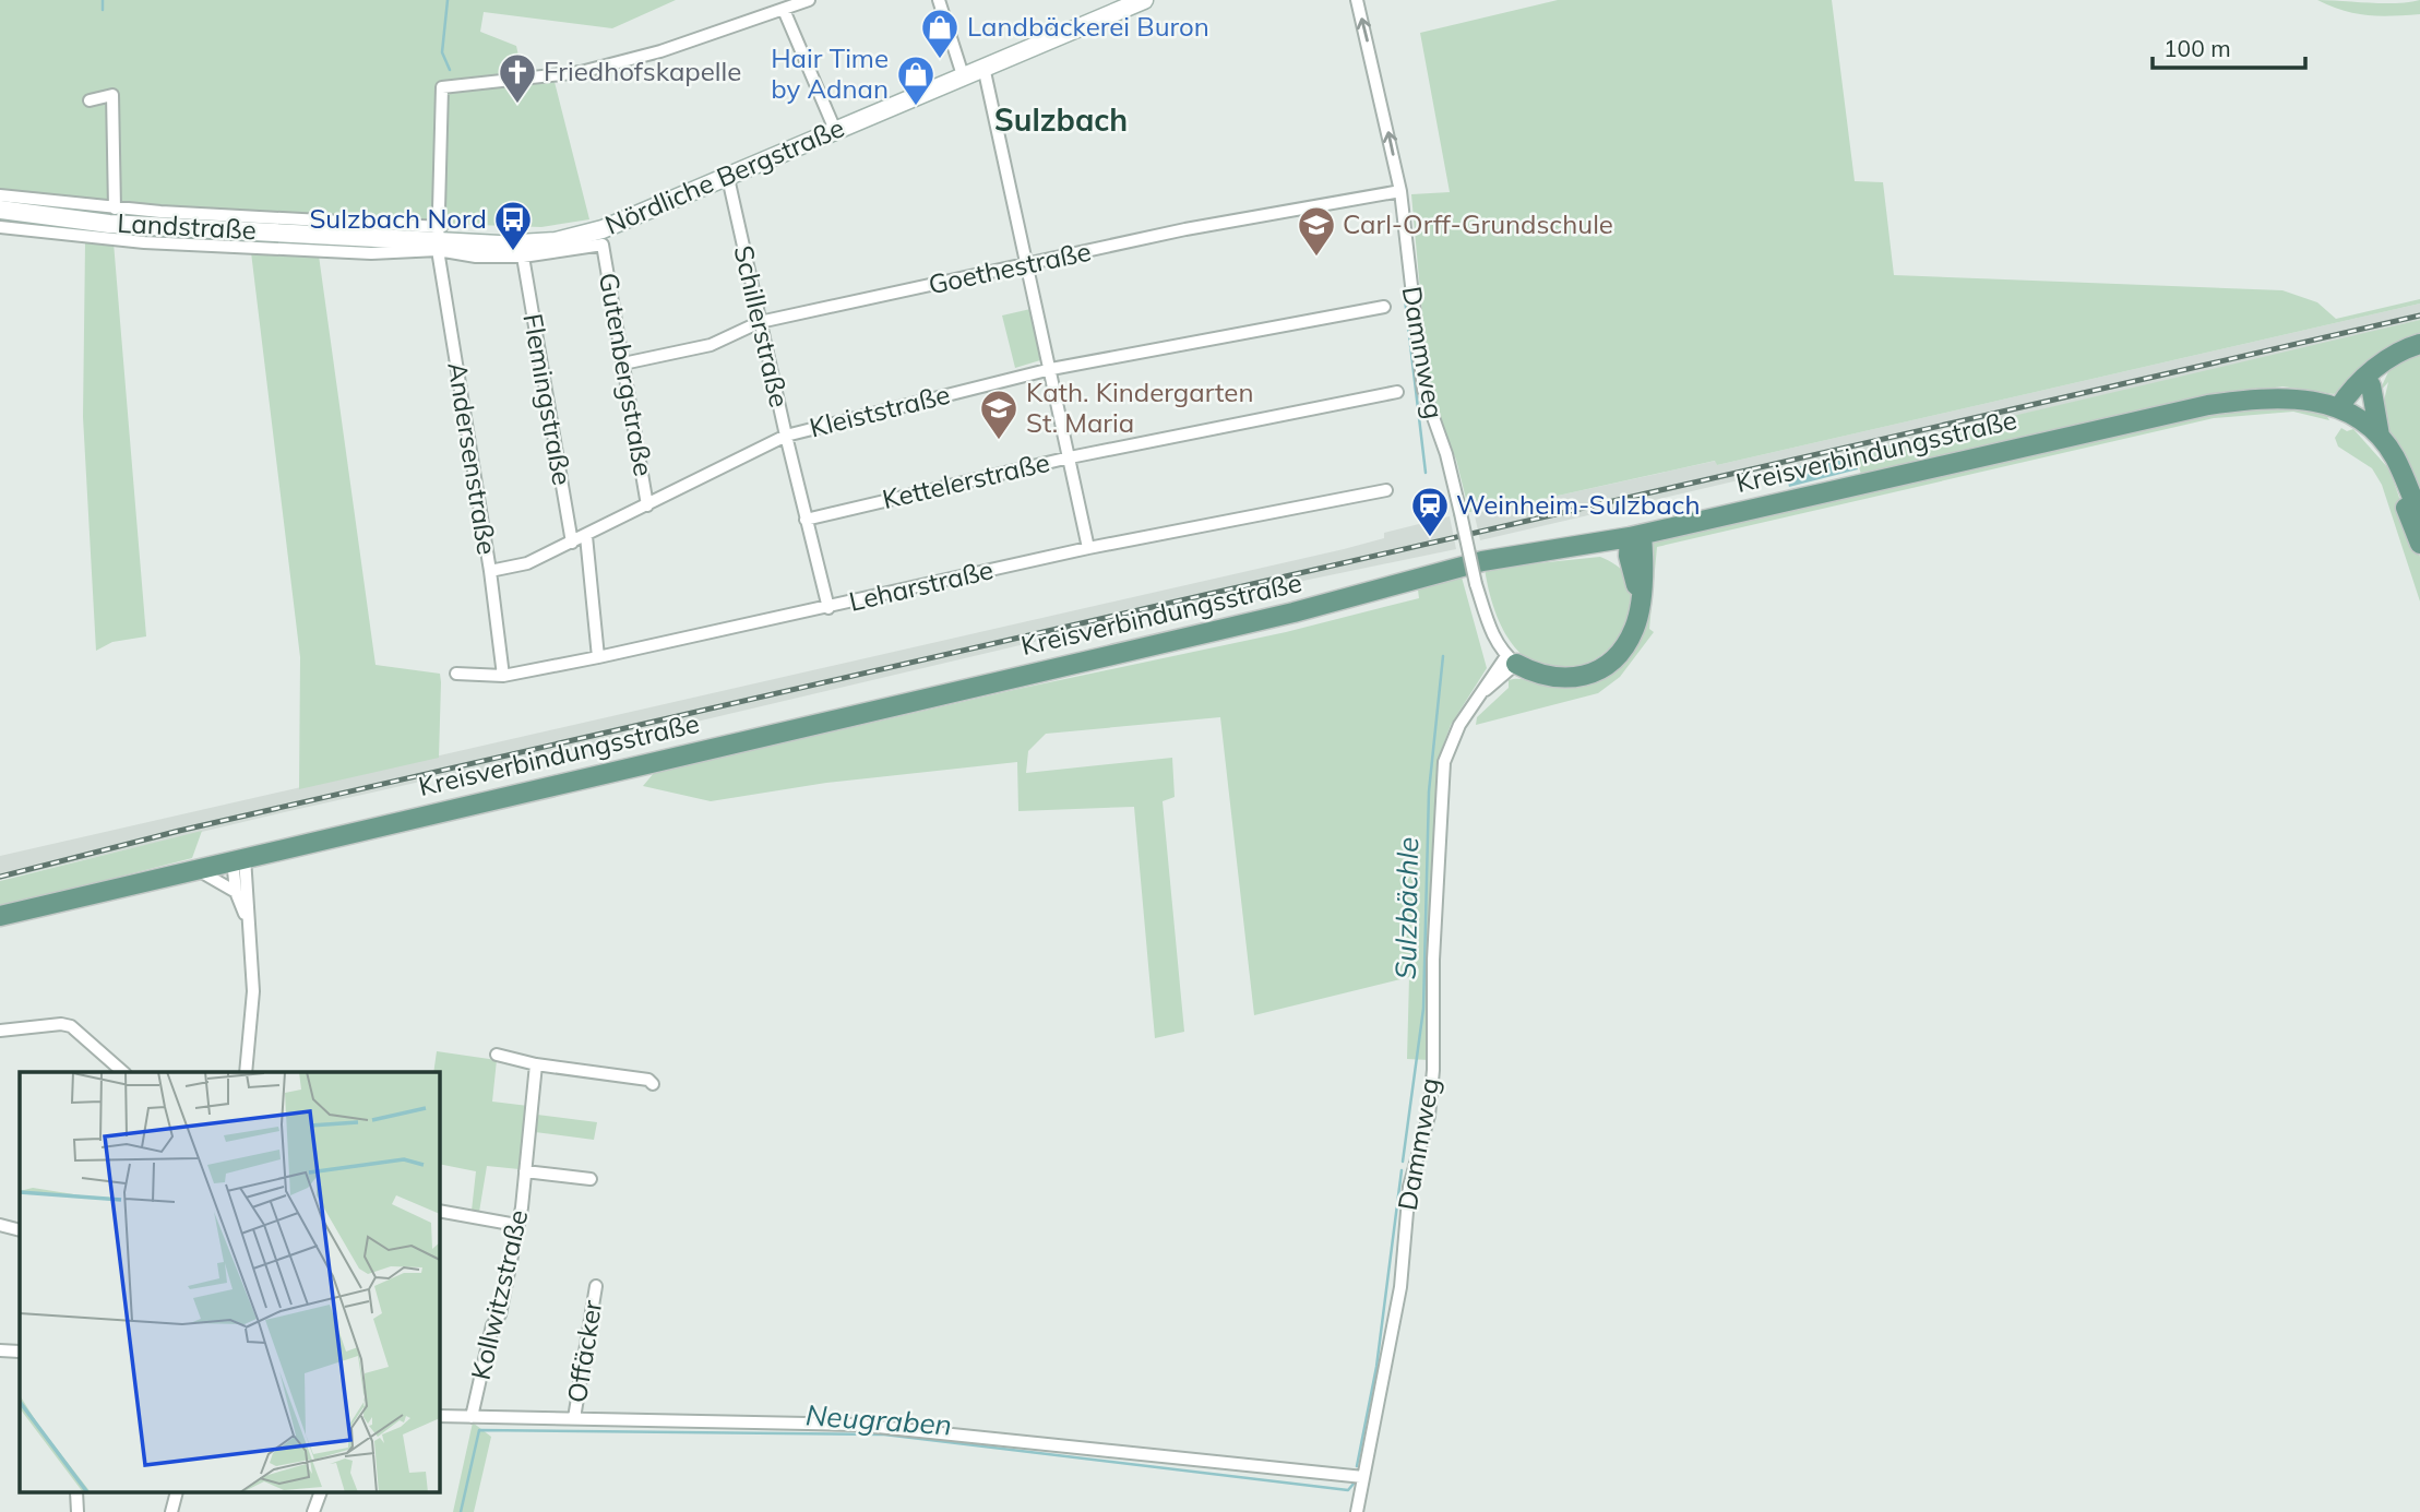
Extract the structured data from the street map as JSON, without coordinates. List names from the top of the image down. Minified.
{"streets":{"main road":["Nördliche Bergstraße","Landstraße","Kreisverbindungsstraße"],"street":["Goethestraße","Schillerstraße","Dammweg","Gutenbergstraße","Flemingstraße","Kleiststraße","Andersenstraße","Kettelerstraße","Leharstraße","Kollwitzstraße","Offäcker"]},"crossings":[["Nördliche Bergstraße","Landstraße"],["Nördliche Bergstraße","Schillerstraße"],["Nördliche Bergstraße","Andersenstraße"],["Goethestraße","Schillerstraße"],["Goethestraße","Dammweg"],["Goethestraße","Gutenbergstraße"],["Schillerstraße","Kleiststraße"],["Schillerstraße","Kettelerstraße"],["Schillerstraße","Leharstraße"],["Gutenbergstraße","Flemingstraße"],["Gutenbergstraße","Kleiststraße"],["Flemingstraße","Kleiststraße"],["Kleiststraße","Andersenstraße"],["Andersenstraße","Leharstraße"]],"districts":["Sulzbach"],"water":["Sulzbächle","Neugraben"],"places":{"shop":["Landbäckerei Buron","Hair Time by Adnan"],"church":["Friedhofskapelle"],"bus stop":["Sulzbach Nord"],"school or university":["Carl-Orff-Grundschule","Kath. Kindergarten St. Maria"],"station":["Weinheim-Sulzbach"]},"scale_bar":"100 m"}
